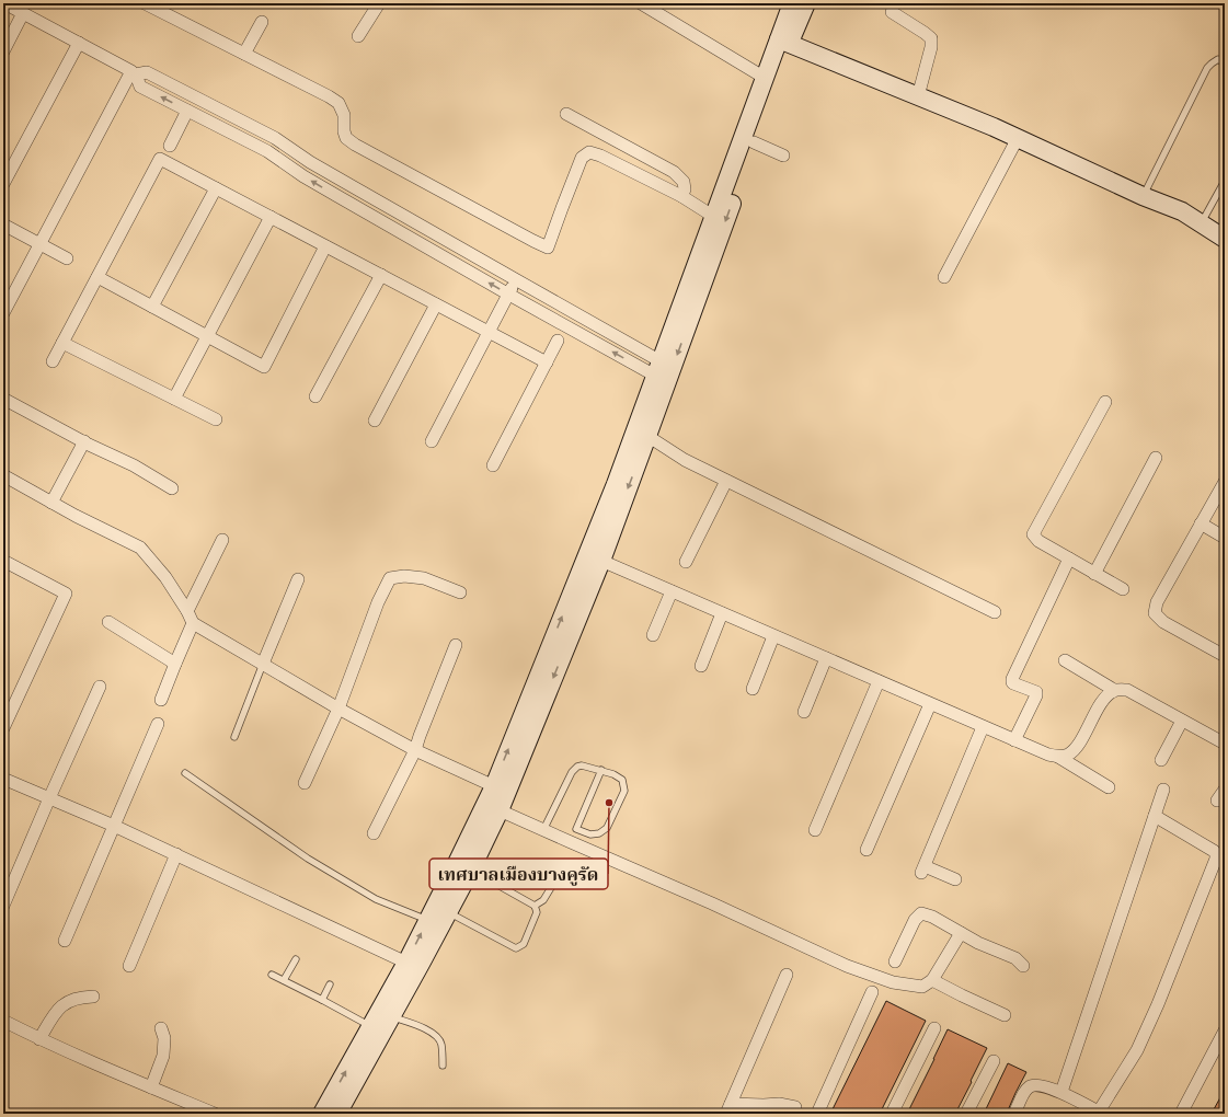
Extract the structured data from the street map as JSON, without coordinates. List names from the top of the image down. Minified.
{"places":["เทศบาลเมืองบางคูรัด"]}
